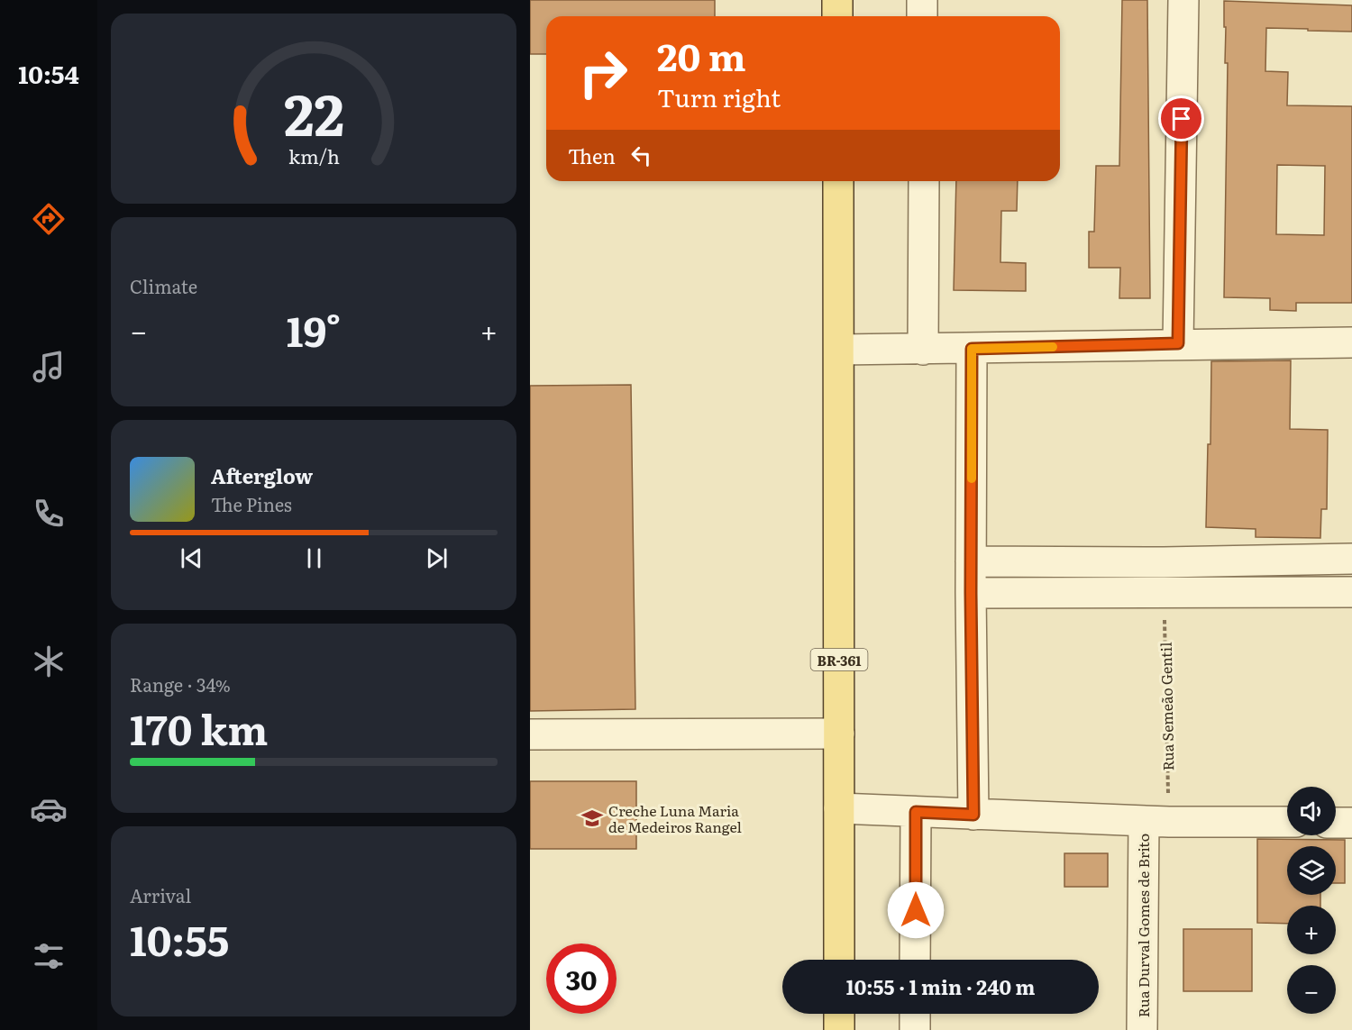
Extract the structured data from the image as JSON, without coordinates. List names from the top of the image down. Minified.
{"streets":{"main road":["BR-361"],"street":["Rua Durval Gomes de Brito"],"path":["Rua Semeão Gentil"]},"crossings":[["Rua Semeão Gentil","Rua Durval Gomes de Brito"]],"places":{"school or university":["Creche Luna Maria de Medeiros Rangel"]},"page":{"tabs":"10:54","turn":["20 m","Turn right"],"then":"Then","tile":["Climate",["Range · 34%","170 km"],["Arrival","10:55"]],"heat":["−","19°","+"],"song":["Afterglow","The Pines"],"map_buttons":["+","−"],"limit":"30","trip":"10:55 · 1 min · 240 m","gauge":["22","km/h"]}}
